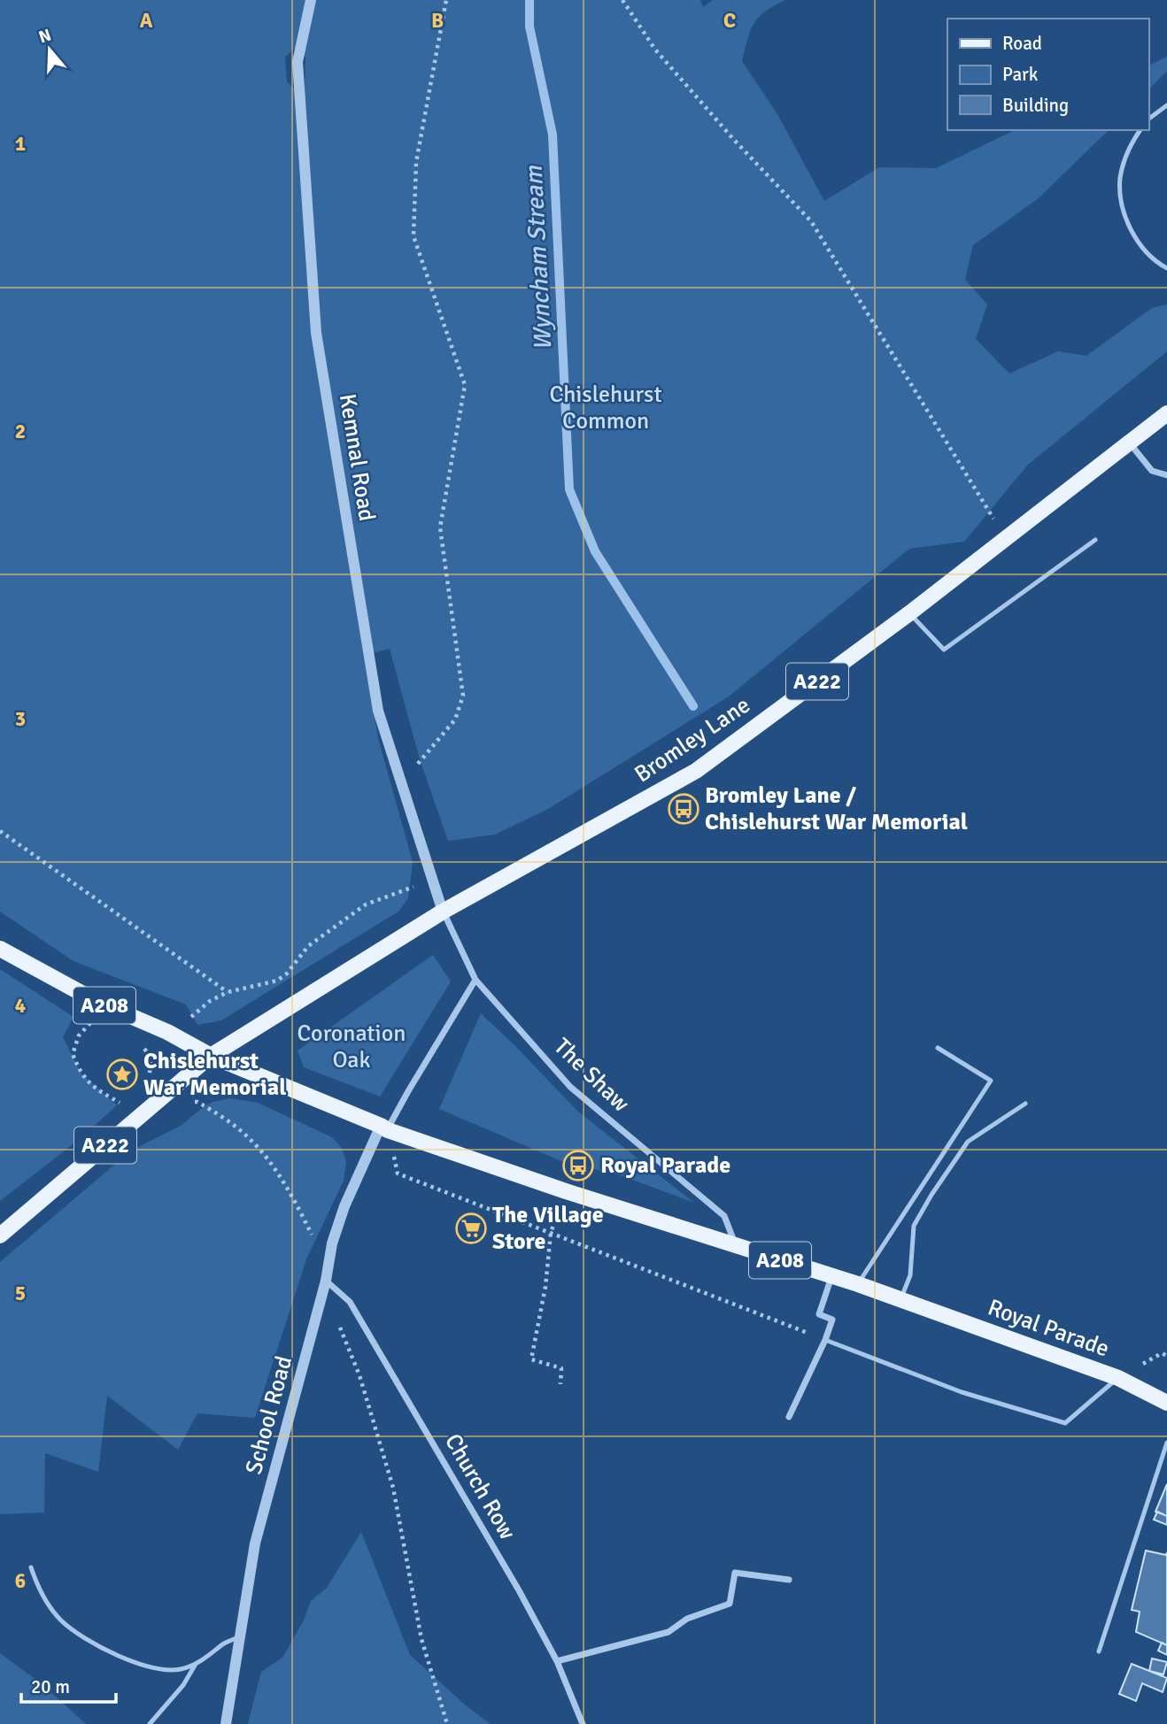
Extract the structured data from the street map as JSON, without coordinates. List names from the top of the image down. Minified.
{"streets":{"main road":["A222","Bromley Lane","A208","Royal Parade"],"street":["Kemnal Road","The Shaw","School Road","Church Row"]},"crossings":[["Kemnal Road","Bromley Lane"],["Kemnal Road","The Shaw"],["A222","Bromley Lane"],["A222","A208"],["A222","Royal Parade"],["Bromley Lane","A208"],["Bromley Lane","The Shaw"],["Bromley Lane","Royal Parade"],["A208","Royal Parade"],["The Shaw","Royal Parade"],["Royal Parade","School Road"],["School Road","Church Row"]],"water":["Wyncham Stream"],"parks":["Chislehurst Common","Coronation Oak"],"places":{"bus stop":["Bromley Lane / Chislehurst War Memorial","Royal Parade"],"place":["Chislehurst War Memorial"],"supermarket":["The Village Store"]},"legend":["Road","Park","Building"],"scale_bar":"20 m","north":"top","grid":{"columns":["A","B","C"],"rows":["1","2","3","4","5","6"]}}
